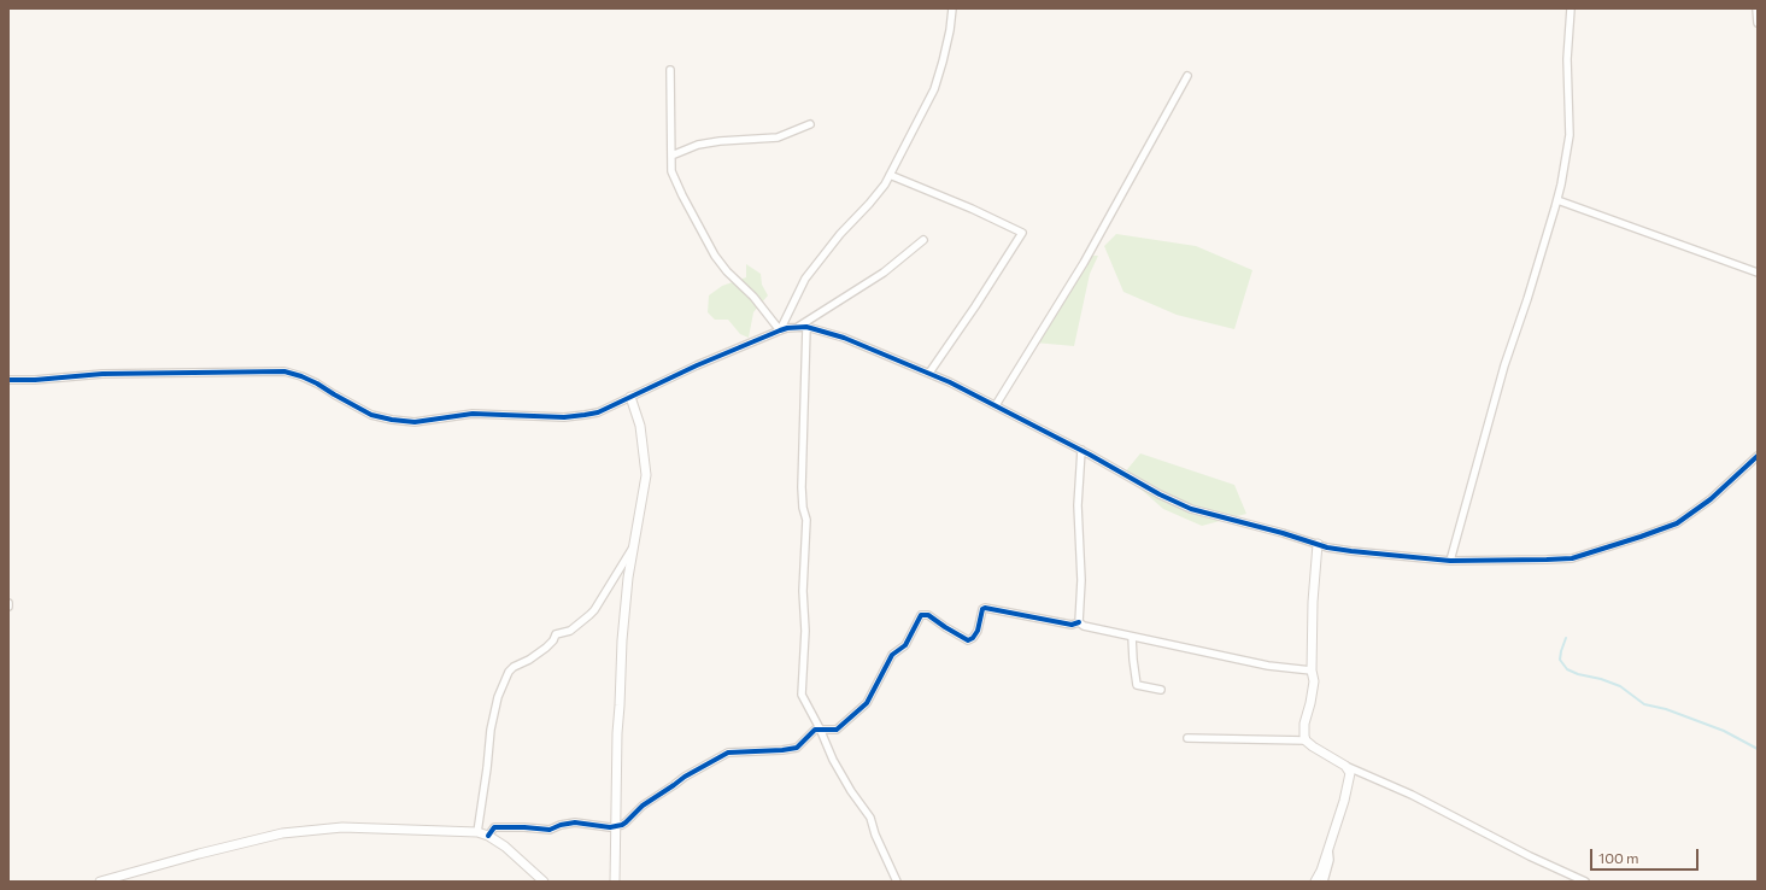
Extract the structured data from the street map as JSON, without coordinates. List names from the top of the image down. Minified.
{"scale_bar":"100 m"}
